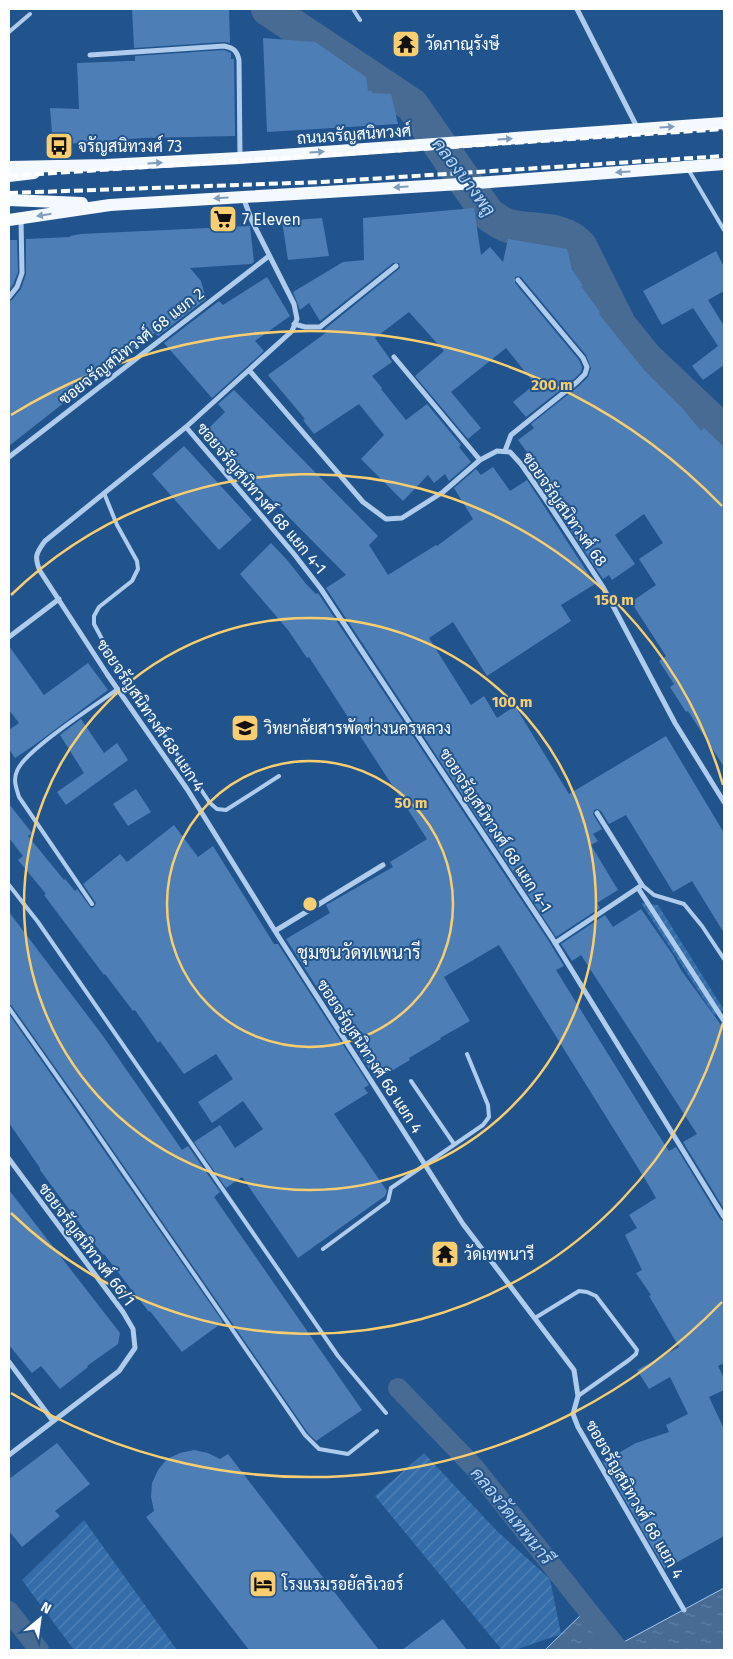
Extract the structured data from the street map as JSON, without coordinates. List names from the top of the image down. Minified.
{"streets":{"main road":["ถนนจรัญสนิทวงศ์"],"street":["ซอยจรัญสนิทวงศ์ 68 แยก 2","ซอยจรัญสนิทวงศ์ 68 แยก 4-1","ซอยจรัญสนิทวงศ์ 68","ซอยจรัญสนิทวงศ์ 68 แยก 4","ซอยจรัญสนิทวงศ์ 66/1"]},"crossings":[["ซอยจรัญสนิทวงศ์ 68 แยก 4-1","ซอยจรัญสนิทวงศ์ 68 แยก 4"],["ซอยจรัญสนิทวงศ์ 68","ซอยจรัญสนิทวงศ์ 68 แยก 4"]],"districts":["ชุมชนวัดทเพนารี"],"water":["คลองบางพลู","คลองวัดเทพนารี"],"places":{"temple":["วัดภาณุรังษี","วัดเทพนารี"],"bus stop":["จรัญสนิทวงศ์ 73"],"supermarket":["7 Eleven"],"school or university":["วิทยาลัยสารพัดช่างนครหลวง"],"hotel":["โรงแรมรอยัลริเวอร์"]},"north":"top right","rings":["200 m","150 m","100 m","50 m"]}
